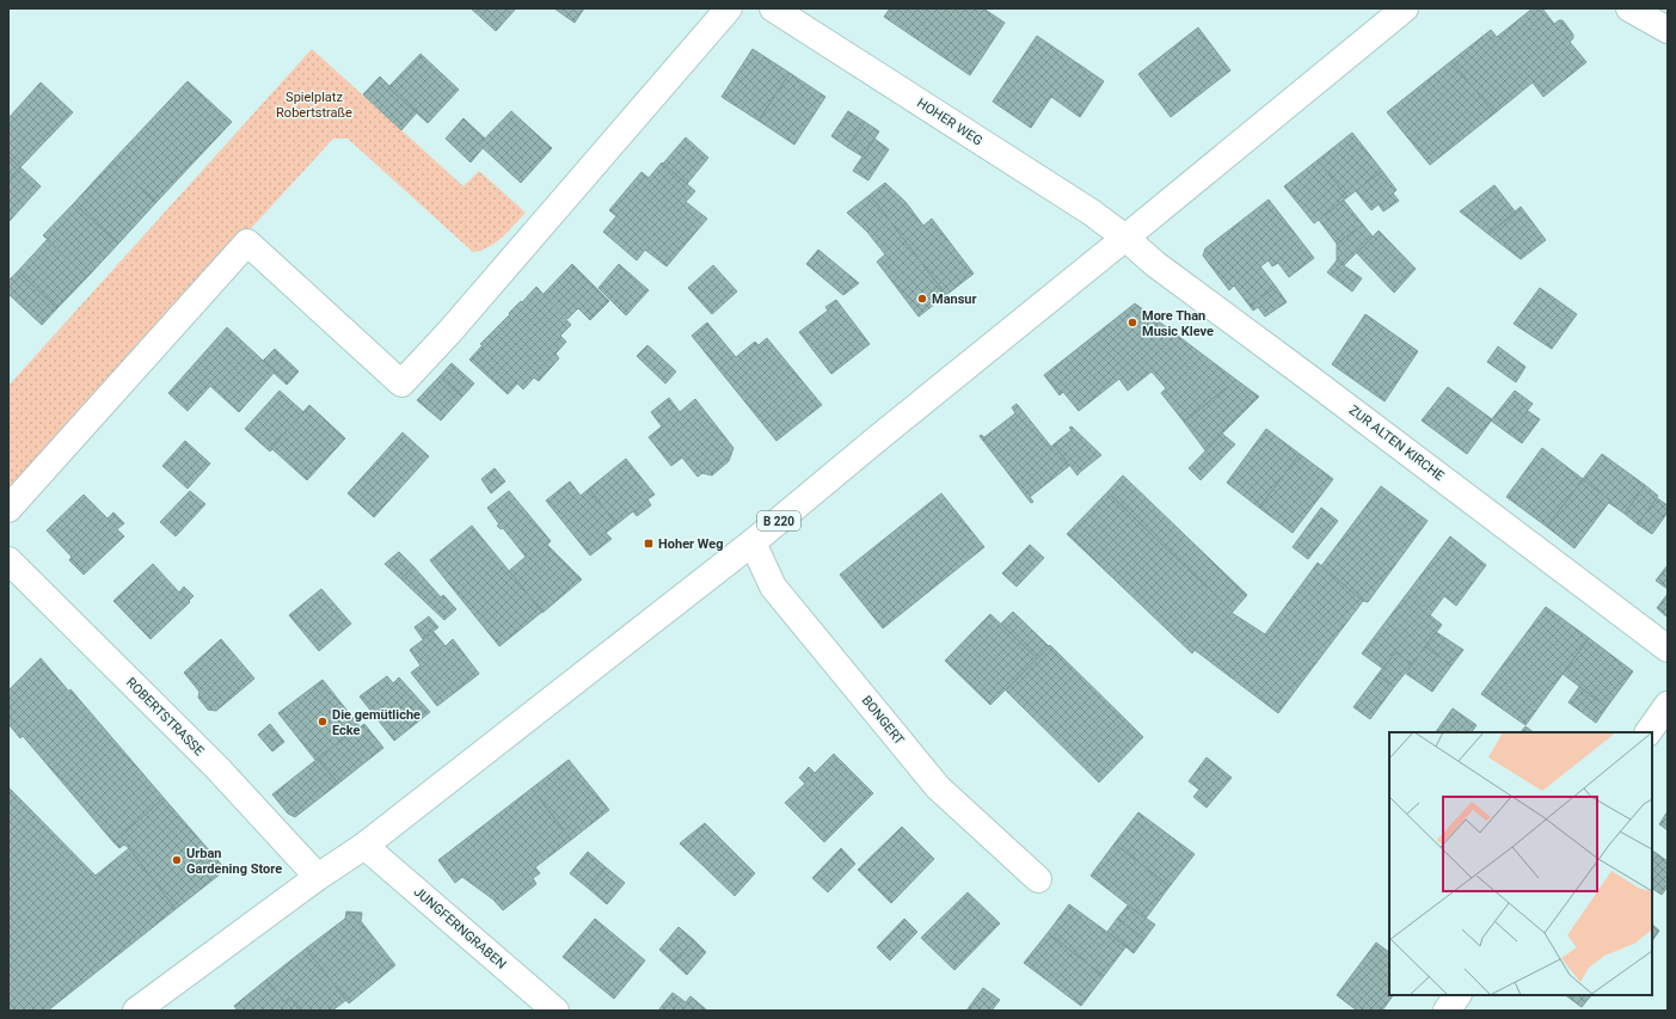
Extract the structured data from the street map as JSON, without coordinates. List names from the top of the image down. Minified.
{"streets":{"street":["HOHER WEG","ZUR ALTEN KIRCHE","B 220","ROBERTSTRASSE","BONGERT","JUNGFERNGRABEN"]},"crossings":[["HOHER WEG","ZUR ALTEN KIRCHE"],["HOHER WEG","B 220"],["ZUR ALTEN KIRCHE","B 220"],["B 220","ROBERTSTRASSE"],["B 220","BONGERT"],["B 220","JUNGFERNGRABEN"]],"parks":["Spielplatz Robertstraße"],"places":{"other":["Mansur","More Than Music Kleve","Die gemütliche Ecke","Urban Gardening Store"],"transit":["Hoher Weg"]}}
